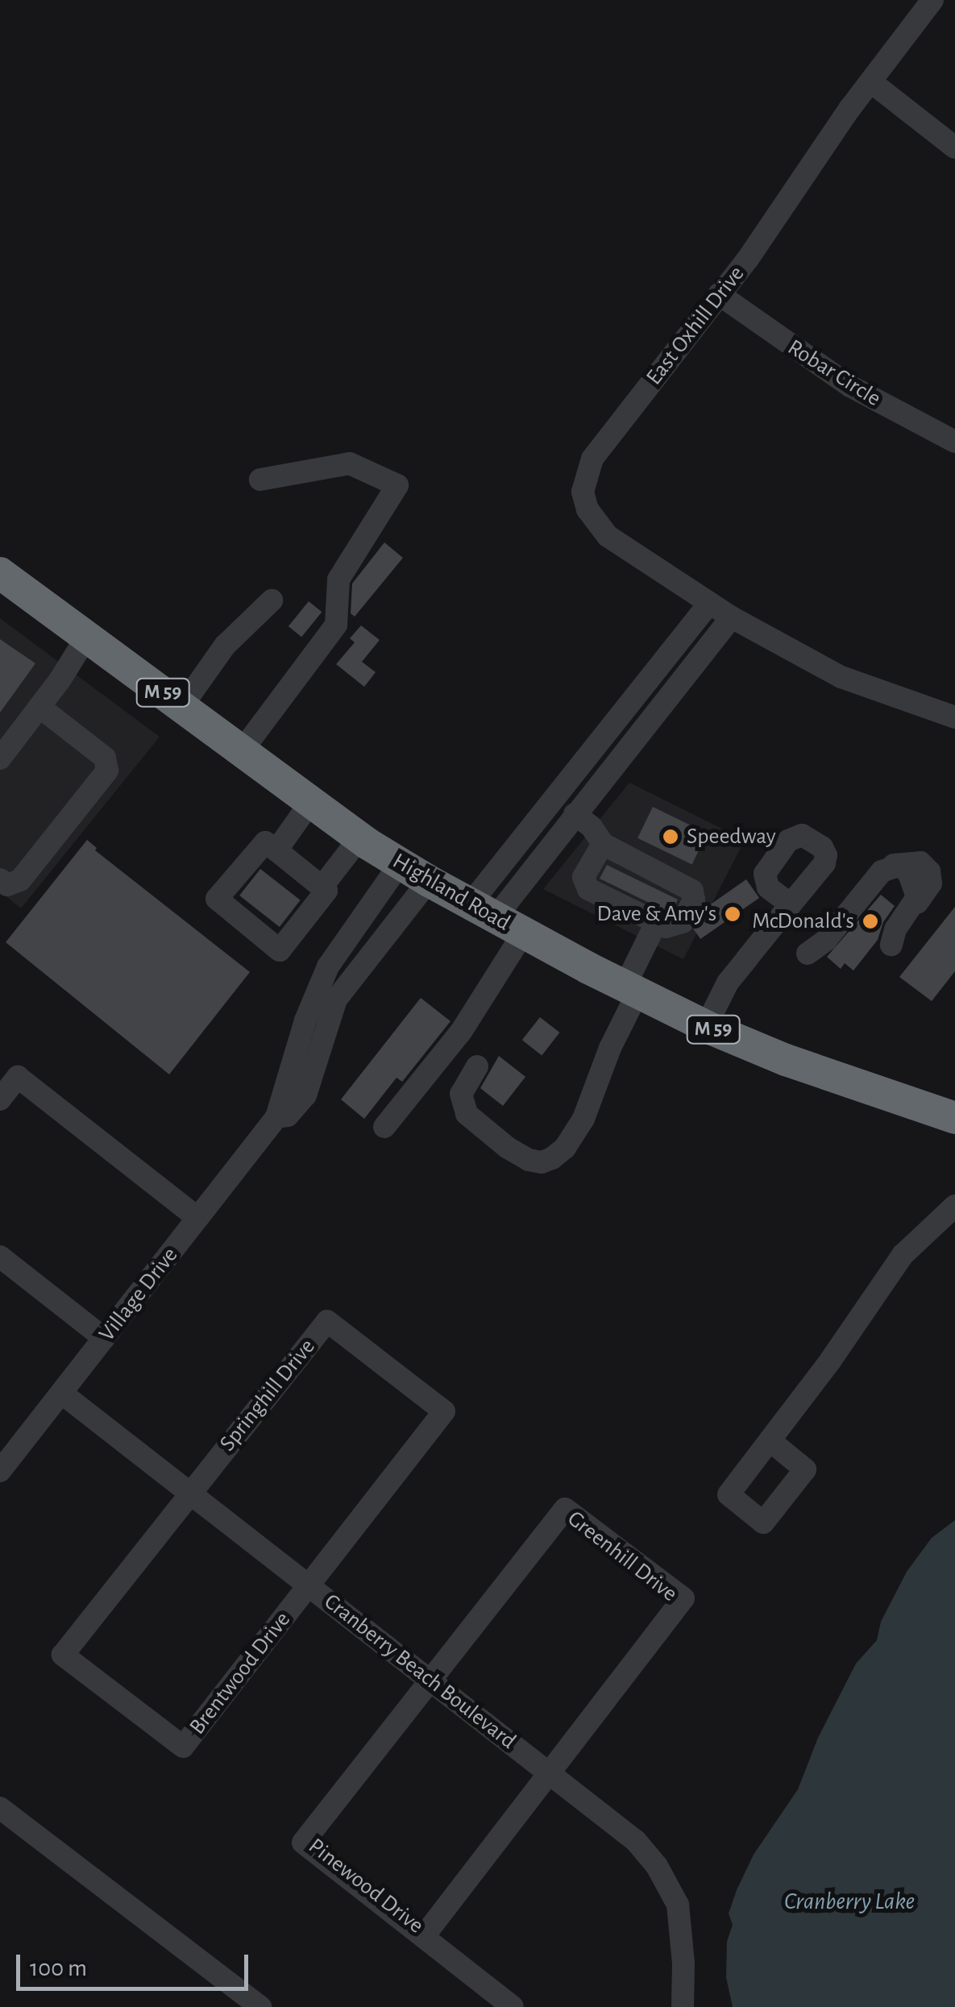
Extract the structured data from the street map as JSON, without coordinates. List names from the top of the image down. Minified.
{"streets":{"highway":["M 59","Highland Road"],"street":["East Oxhill Drive","Robar Circle","Village Drive","Springhill Drive","Greenhill Drive","Cranberry Beach Boulevard","Brentwood Drive","Pinewood Drive"]},"crossings":[["East Oxhill Drive","Robar Circle"],["Highland Road","Village Drive"],["Village Drive","Cranberry Beach Boulevard"],["Springhill Drive","Cranberry Beach Boulevard"],["Springhill Drive","Brentwood Drive"],["Greenhill Drive","Cranberry Beach Boulevard"],["Greenhill Drive","Pinewood Drive"],["Cranberry Beach Boulevard","Brentwood Drive"],["Cranberry Beach Boulevard","Pinewood Drive"]],"water":["Cranberry Lake"],"places":["Speedway","Dave & Amy's","McDonald's"],"scale_bar":"100 m"}
